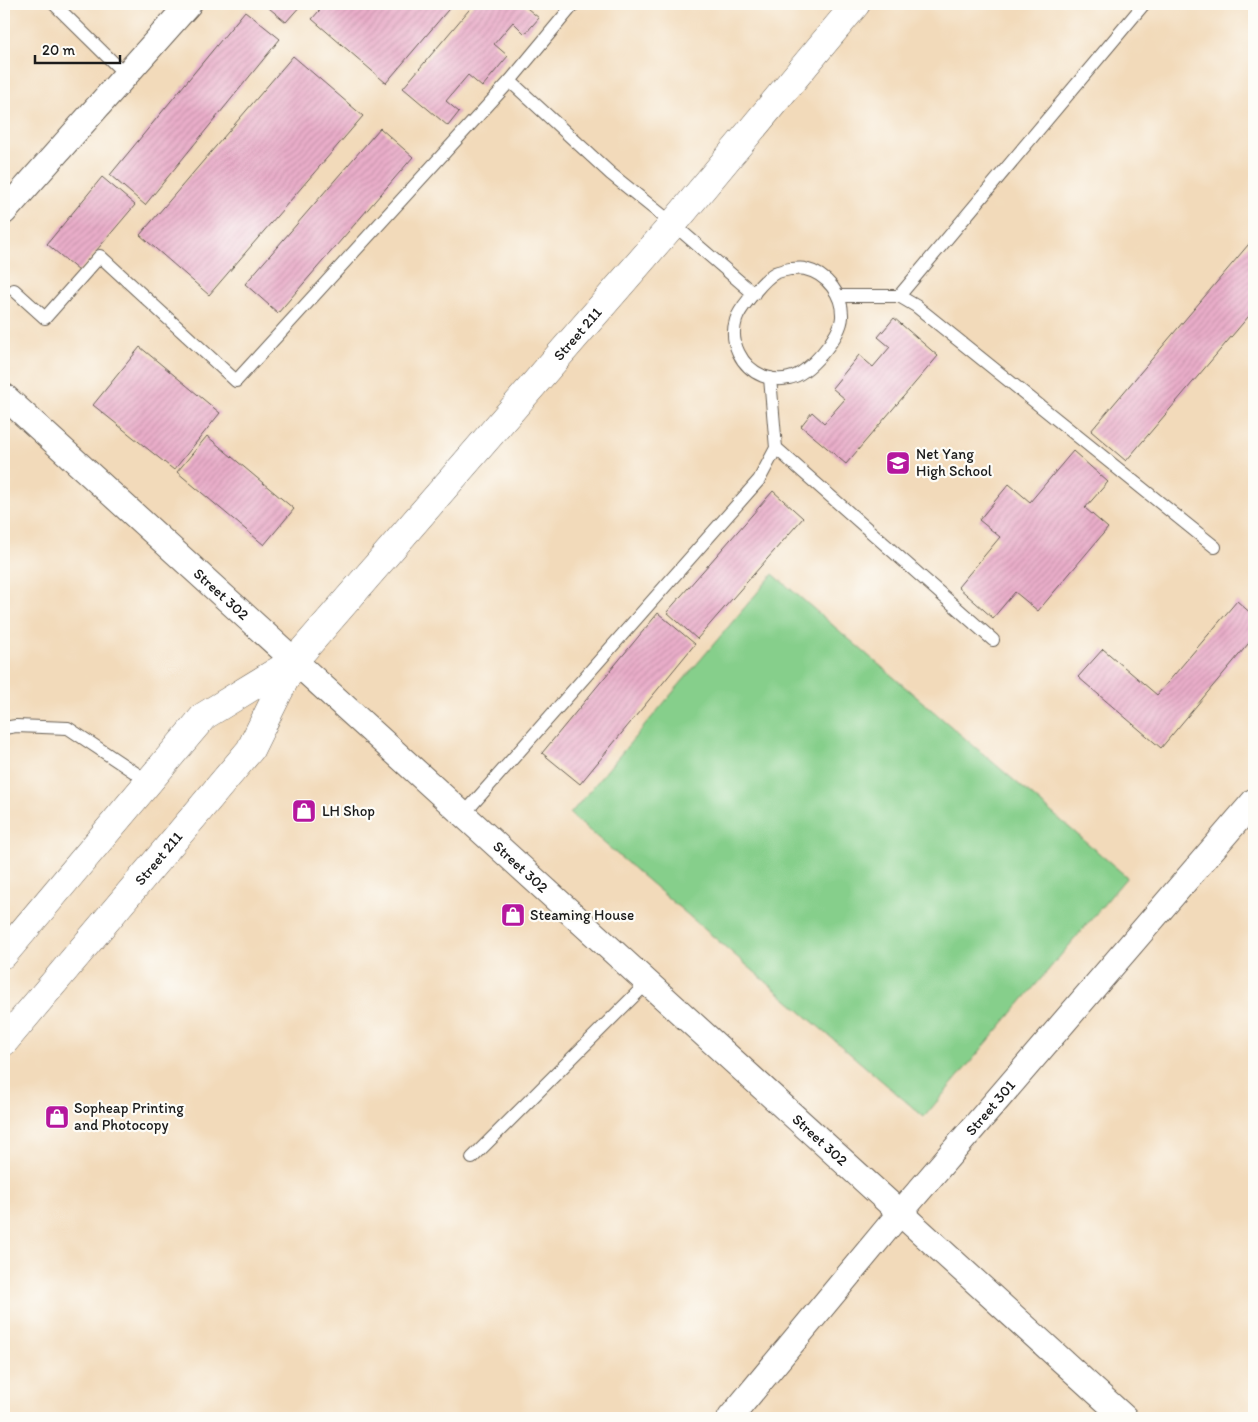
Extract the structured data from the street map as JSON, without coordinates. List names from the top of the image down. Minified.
{"streets":{"main road":["Street 211"],"street":["Street 302","Street 301"]},"crossings":[["Street 211","Street 302"],["Street 302","Street 301"]],"places":{"school or university":["Net Yang High School"],"shop":["LH Shop","Steaming House","Sopheap Printing and Photocopy"]},"scale_bar":"20 m"}
